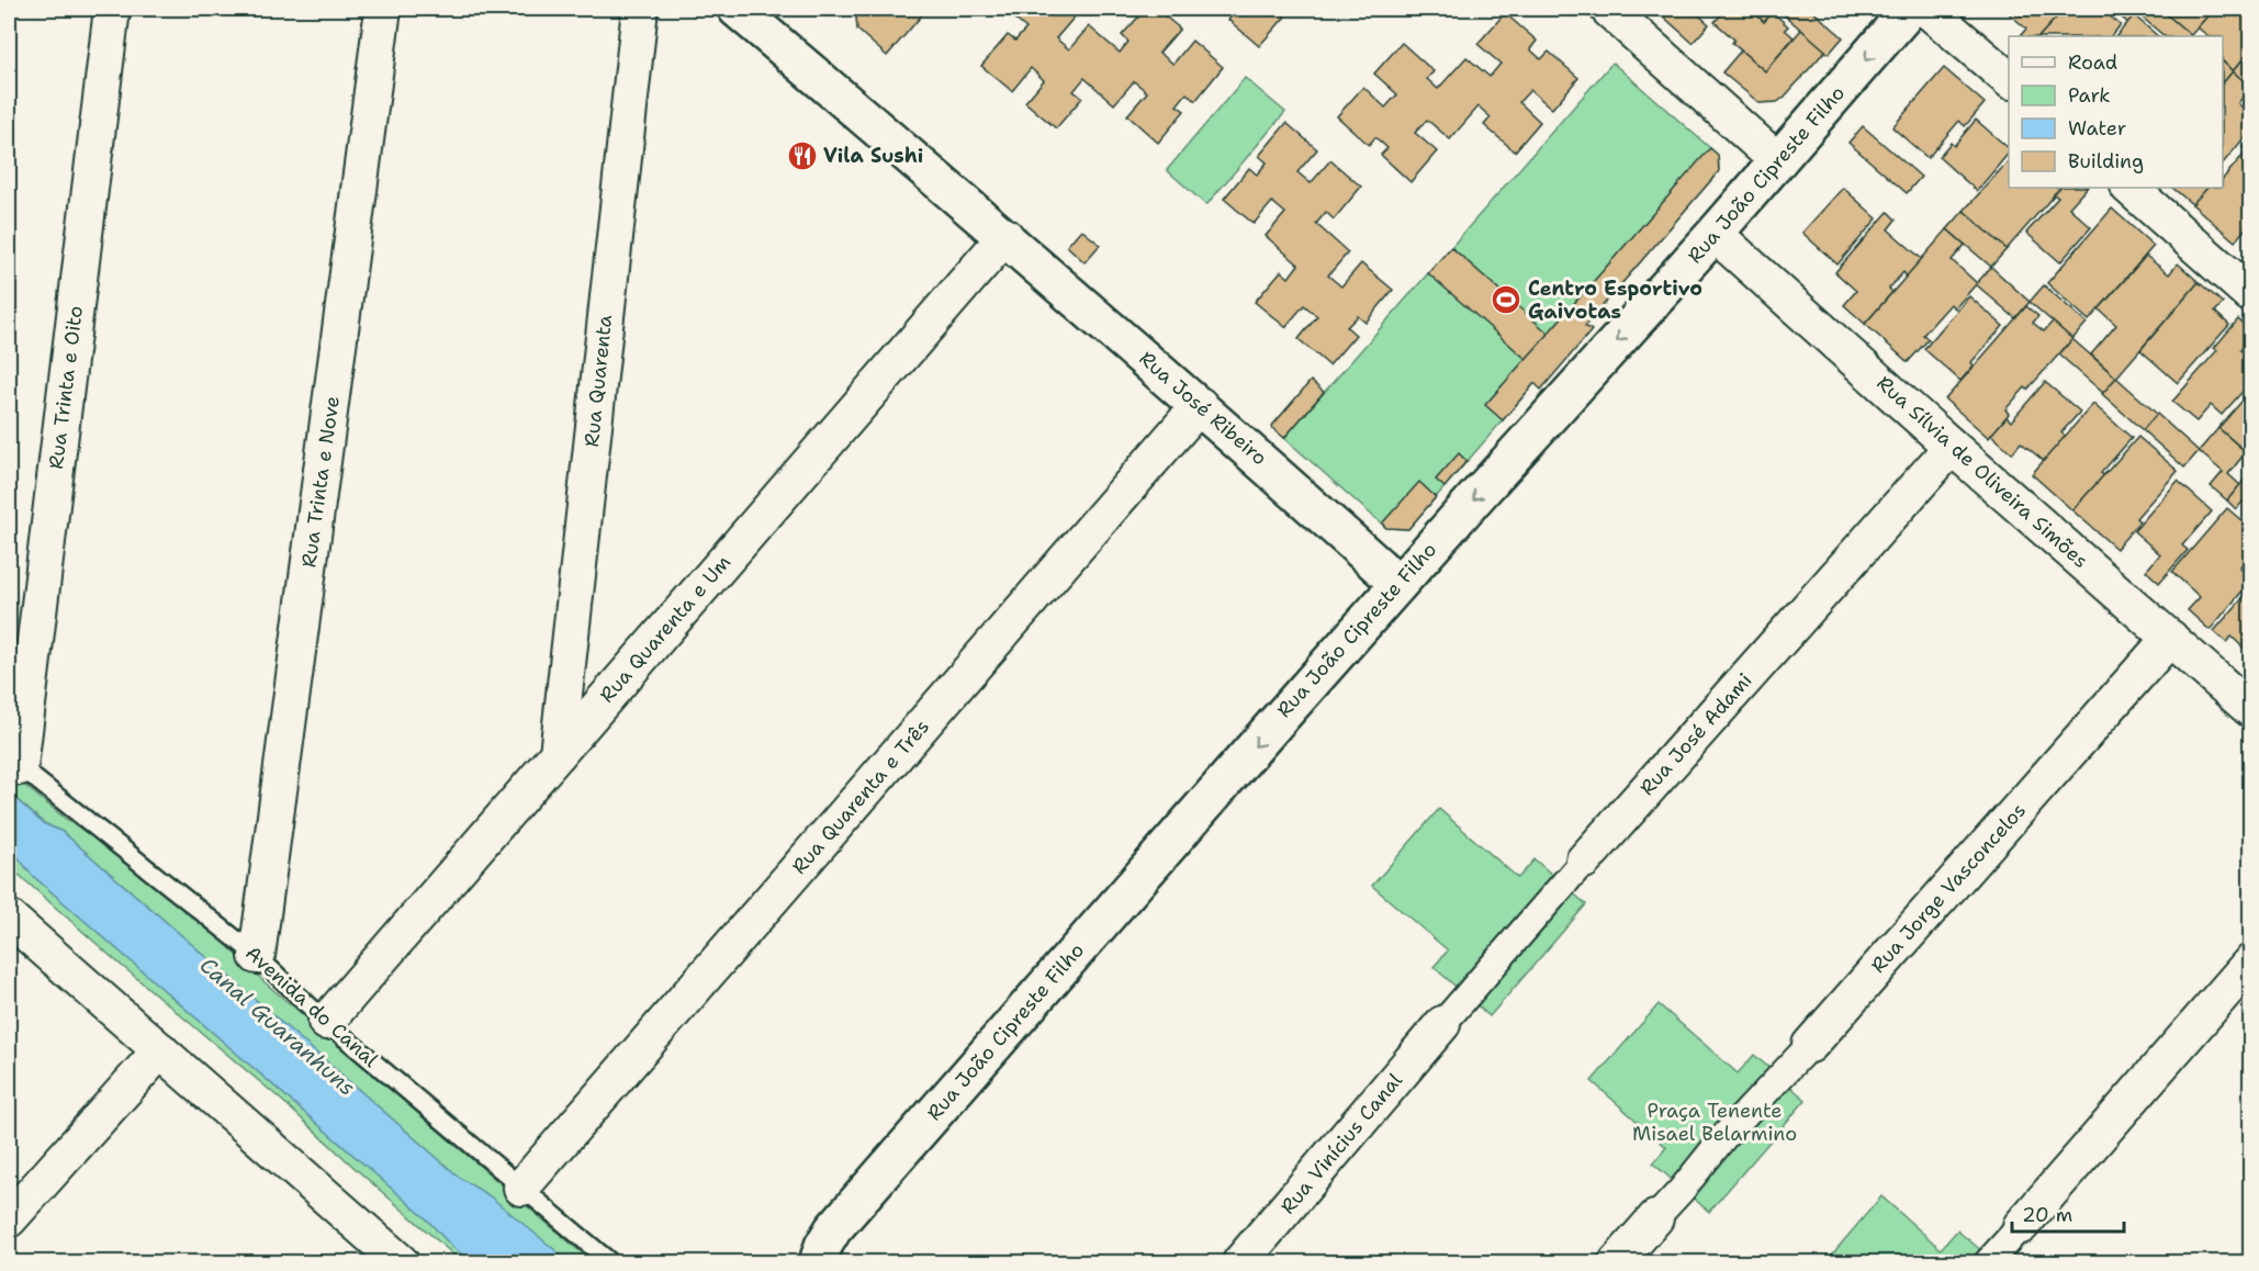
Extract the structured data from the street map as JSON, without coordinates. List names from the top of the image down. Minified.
{"streets":{"street":["Rua João Cipreste Filho","Rua Quarenta","Rua Trinta e Oito","Rua José Ribeiro","Rua Sílvia de Oliveira Simões","Rua Trinta e Nove","Rua Quarenta e Um","Rua José Adami","Rua Quarenta e Três","Rua Jorge Vasconcelos","Rua Vinícius Canal"],"lane":["Avenida do Canal"]},"crossings":[["Rua João Cipreste Filho","Rua José Ribeiro"],["Rua João Cipreste Filho","Rua Sílvia de Oliveira Simões"],["Rua Quarenta","Rua Quarenta e Um"],["Rua Trinta e Oito","Avenida do Canal"],["Rua José Ribeiro","Rua Quarenta e Um"],["Rua José Ribeiro","Rua Quarenta e Três"],["Rua Sílvia de Oliveira Simões","Rua José Adami"],["Rua Sílvia de Oliveira Simões","Rua Jorge Vasconcelos"],["Rua Trinta e Nove","Avenida do Canal"],["Rua Quarenta e Um","Avenida do Canal"],["Rua José Adami","Rua Vinícius Canal"],["Rua Quarenta e Três","Avenida do Canal"]],"one_way":["Rua João Cipreste Filho"],"water":["Canal Guaranhuns"],"parks":["Praça Tenente Misael Belarmino"],"places":{"restaurant":["Vila Sushi"],"sports":["Centro Esportivo Gaivotas"]},"legend":["Road","Park","Water","Building"],"scale_bar":"20 m"}
